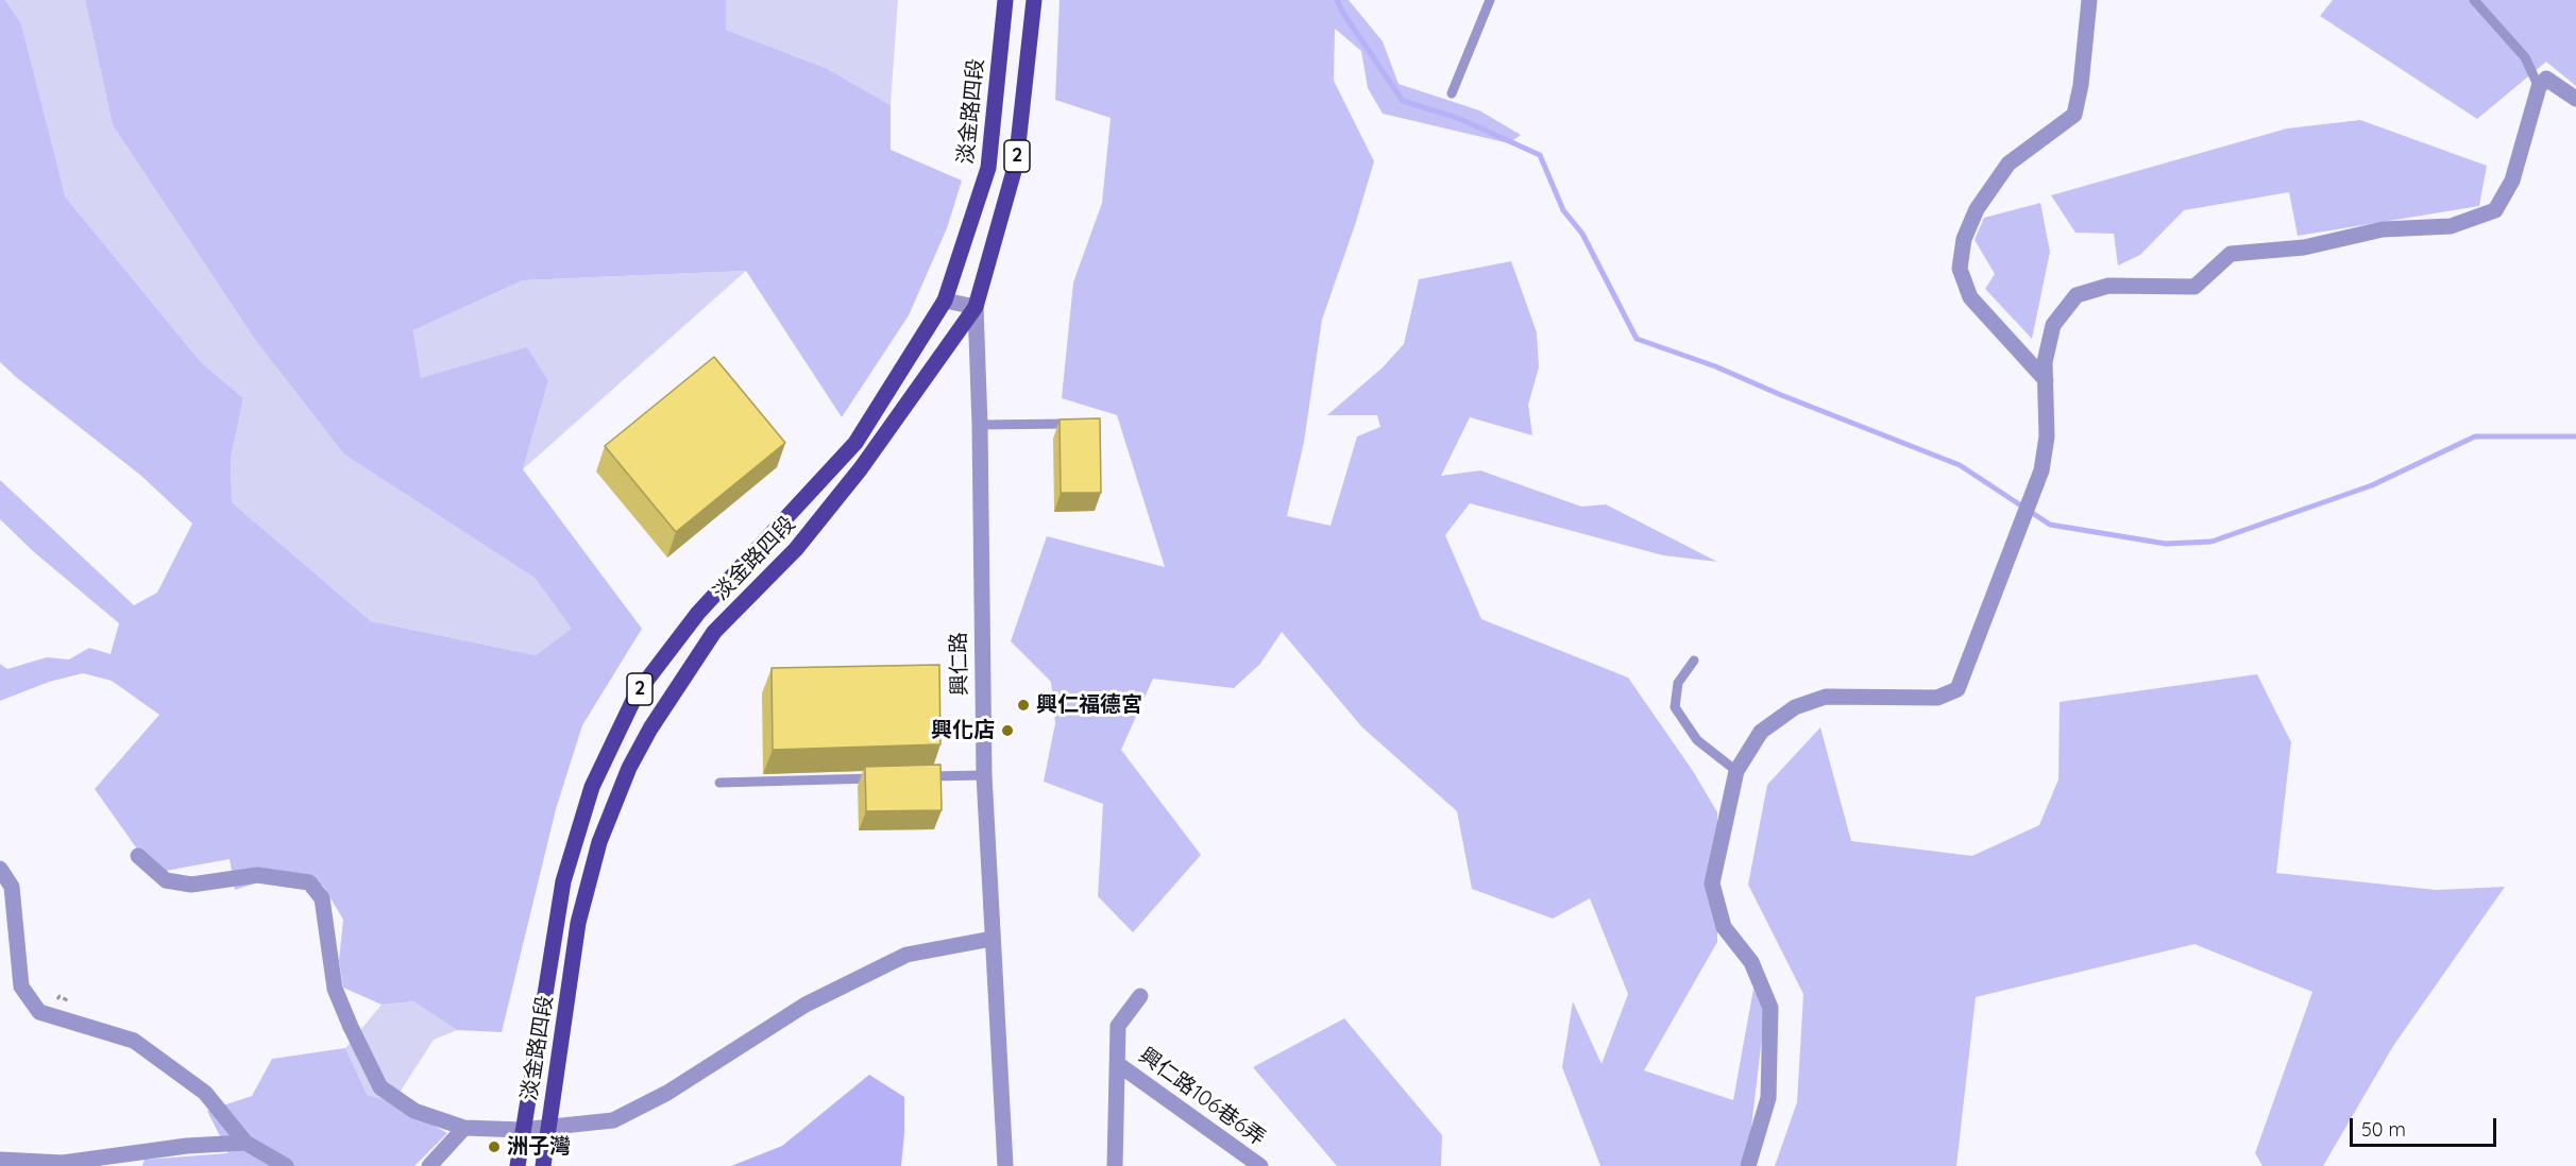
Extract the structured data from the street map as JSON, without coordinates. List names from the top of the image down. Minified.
{"streets":{"main road":["淡金路四段","2"],"street":["興仁路","興仁路106巷6弄"]},"crossings":[["淡金路四段","興仁路"]],"places":["興仁福德宮","興化店","洲子灣"],"scale_bar":"50 m"}
